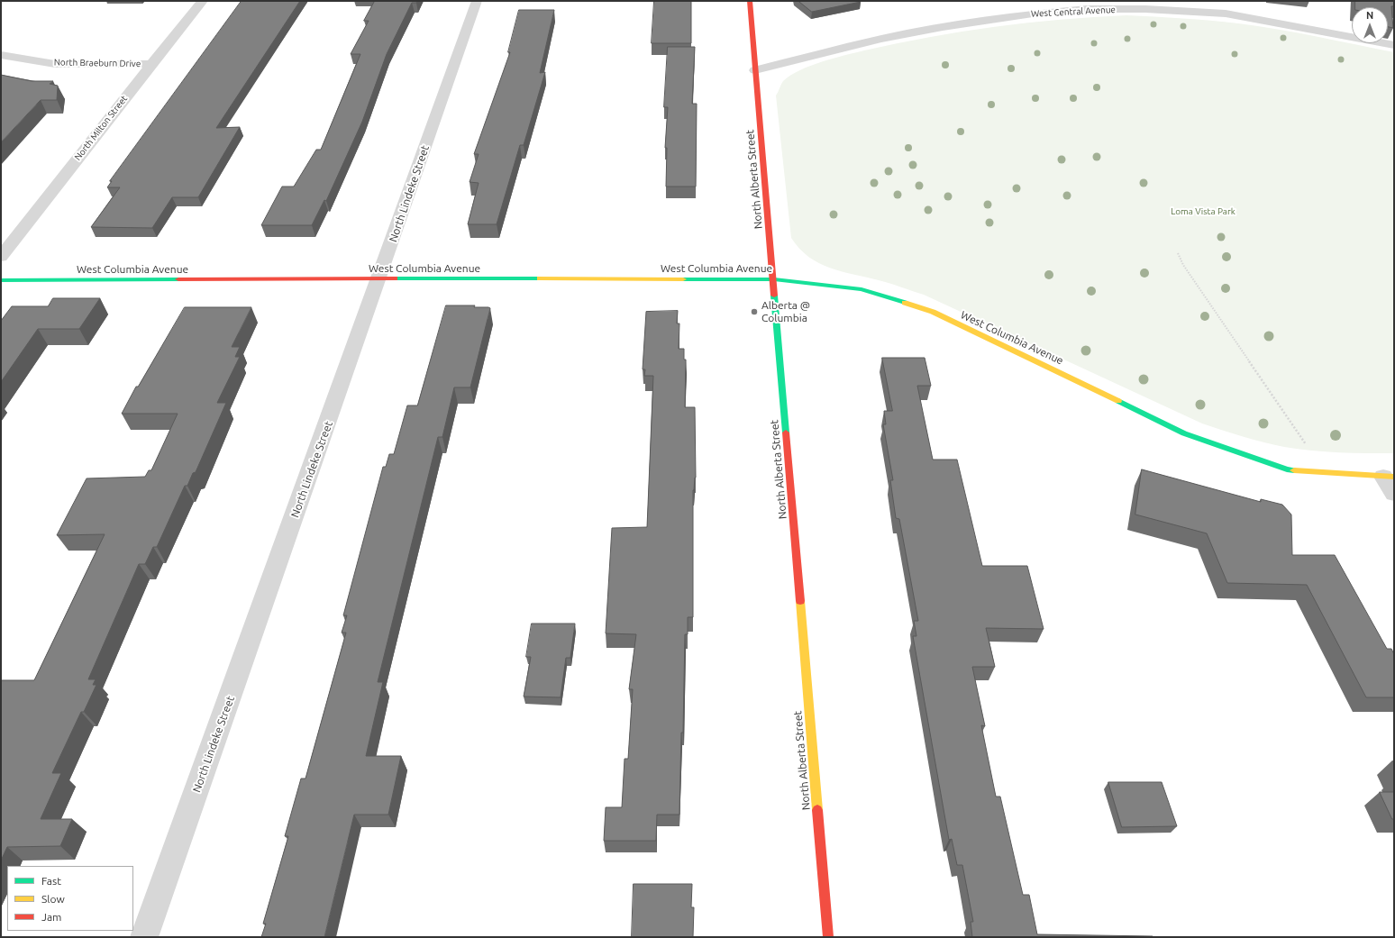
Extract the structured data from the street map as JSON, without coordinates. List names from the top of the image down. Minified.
{"streets":{"street":["West Central Avenue","North Braeburn Drive","North Milton Street","North Alberta Street","North Lindeke Street","West Columbia Avenue"]},"crossings":[["West Central Avenue","North Alberta Street"],["North Braeburn Drive","North Milton Street"],["North Alberta Street","West Columbia Avenue"],["North Lindeke Street","West Columbia Avenue"]],"parks":["Loma Vista Park"],"places":["Alberta @ Columbia"],"legend":["Fast","Slow","Jam"],"north":"top"}
